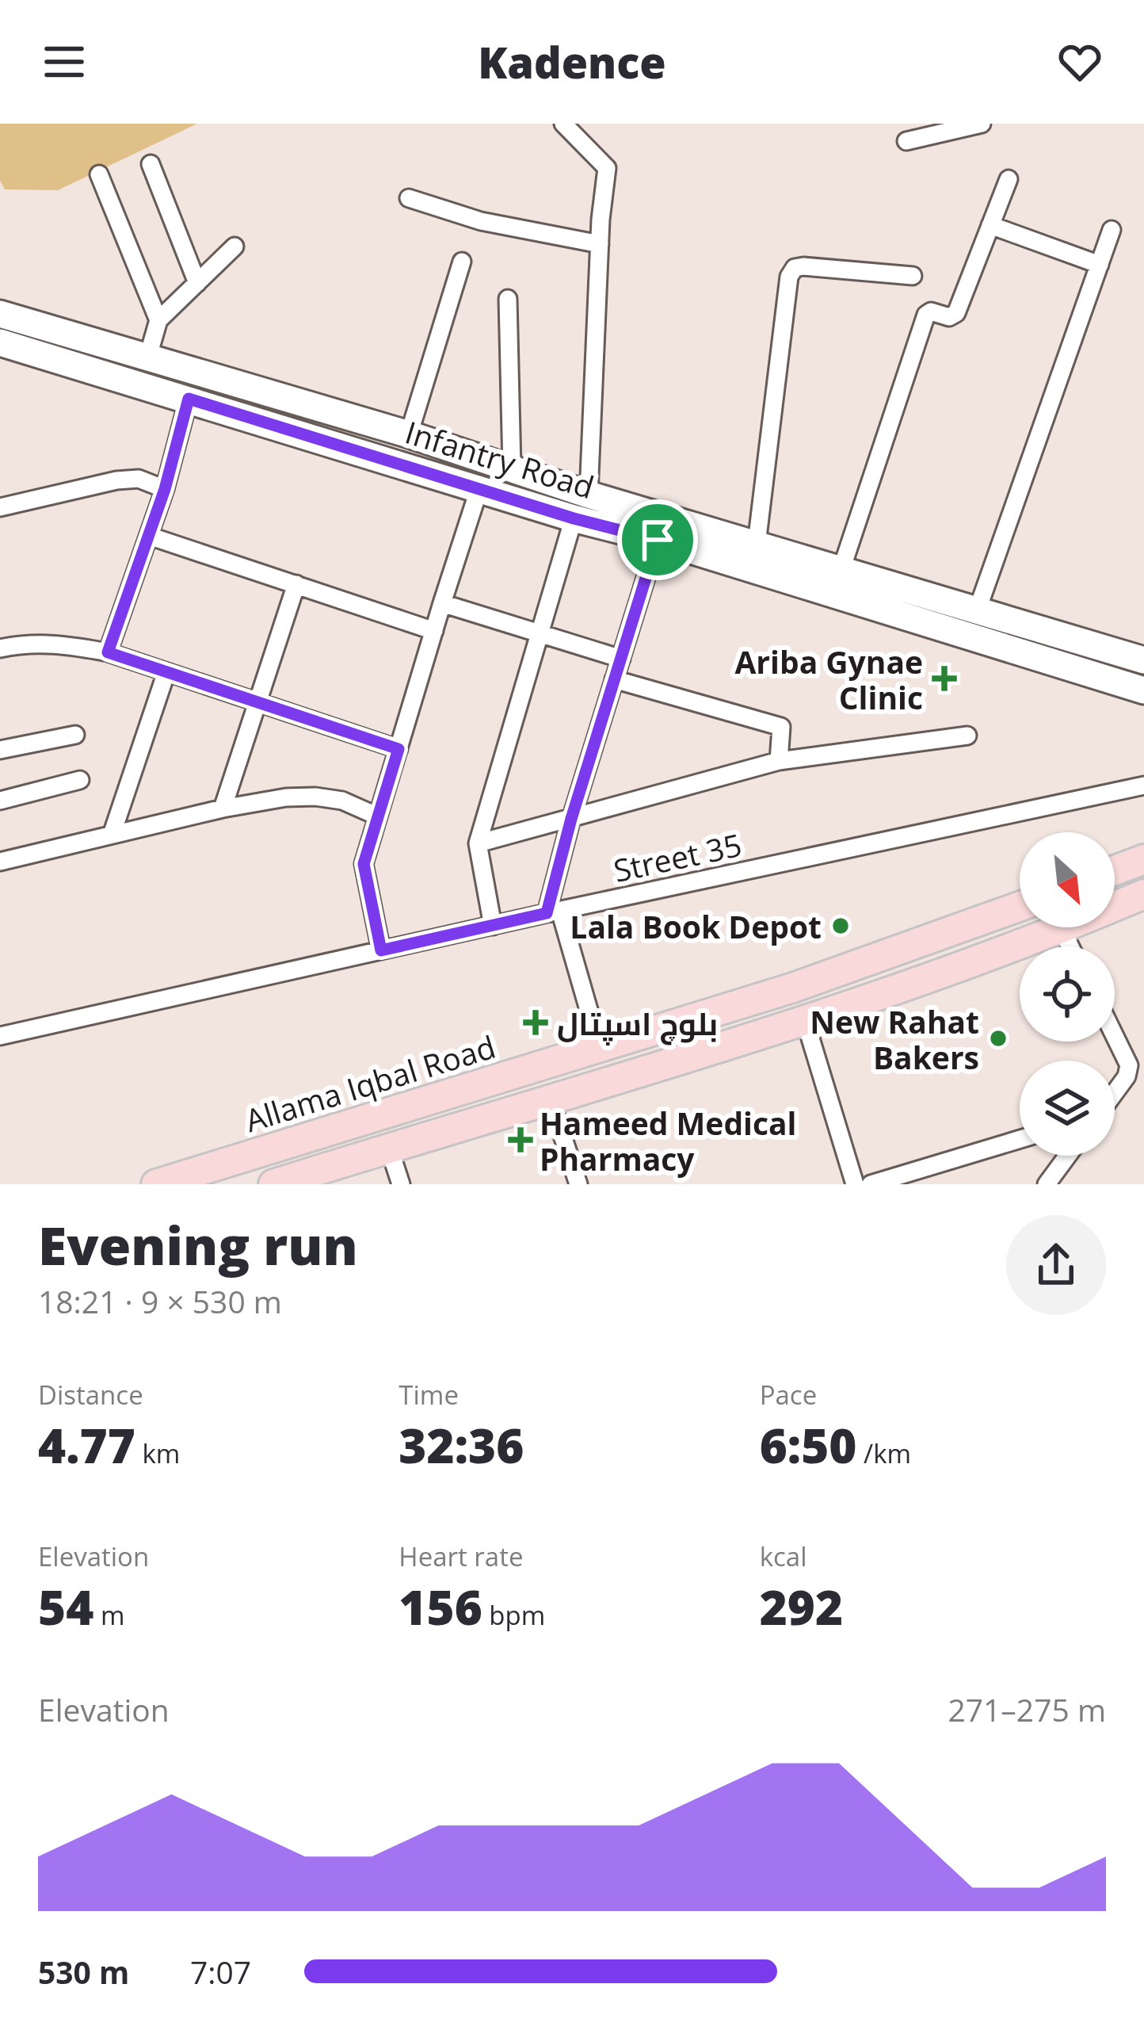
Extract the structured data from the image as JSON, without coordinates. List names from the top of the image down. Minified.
{"streets":{"main road":["Infantry Road","Allama Iqbal Road"],"street":["Street 35"]},"places":{"health":["Ariba Gynae Clinic","بلوچ اسپتال","Hameed Medical Pharmacy"],"other":["Lala Book Depot","New Rahat Bakers"]},"north":"bottom right","page":{"header":"Kadence","heading":["Evening run","18:21 · 9 × 530 m"],"stats":[["Distance","4.77 km"],["Time","32:36"],["Pace","6:50 /km"],["Elevation","54 m"],["Heart rate","156 bpm"],["kcal","292"]],"chart":["Elevation","271–275 m"],"list":[{"name":"530 m","note":"7:07"}]}}
